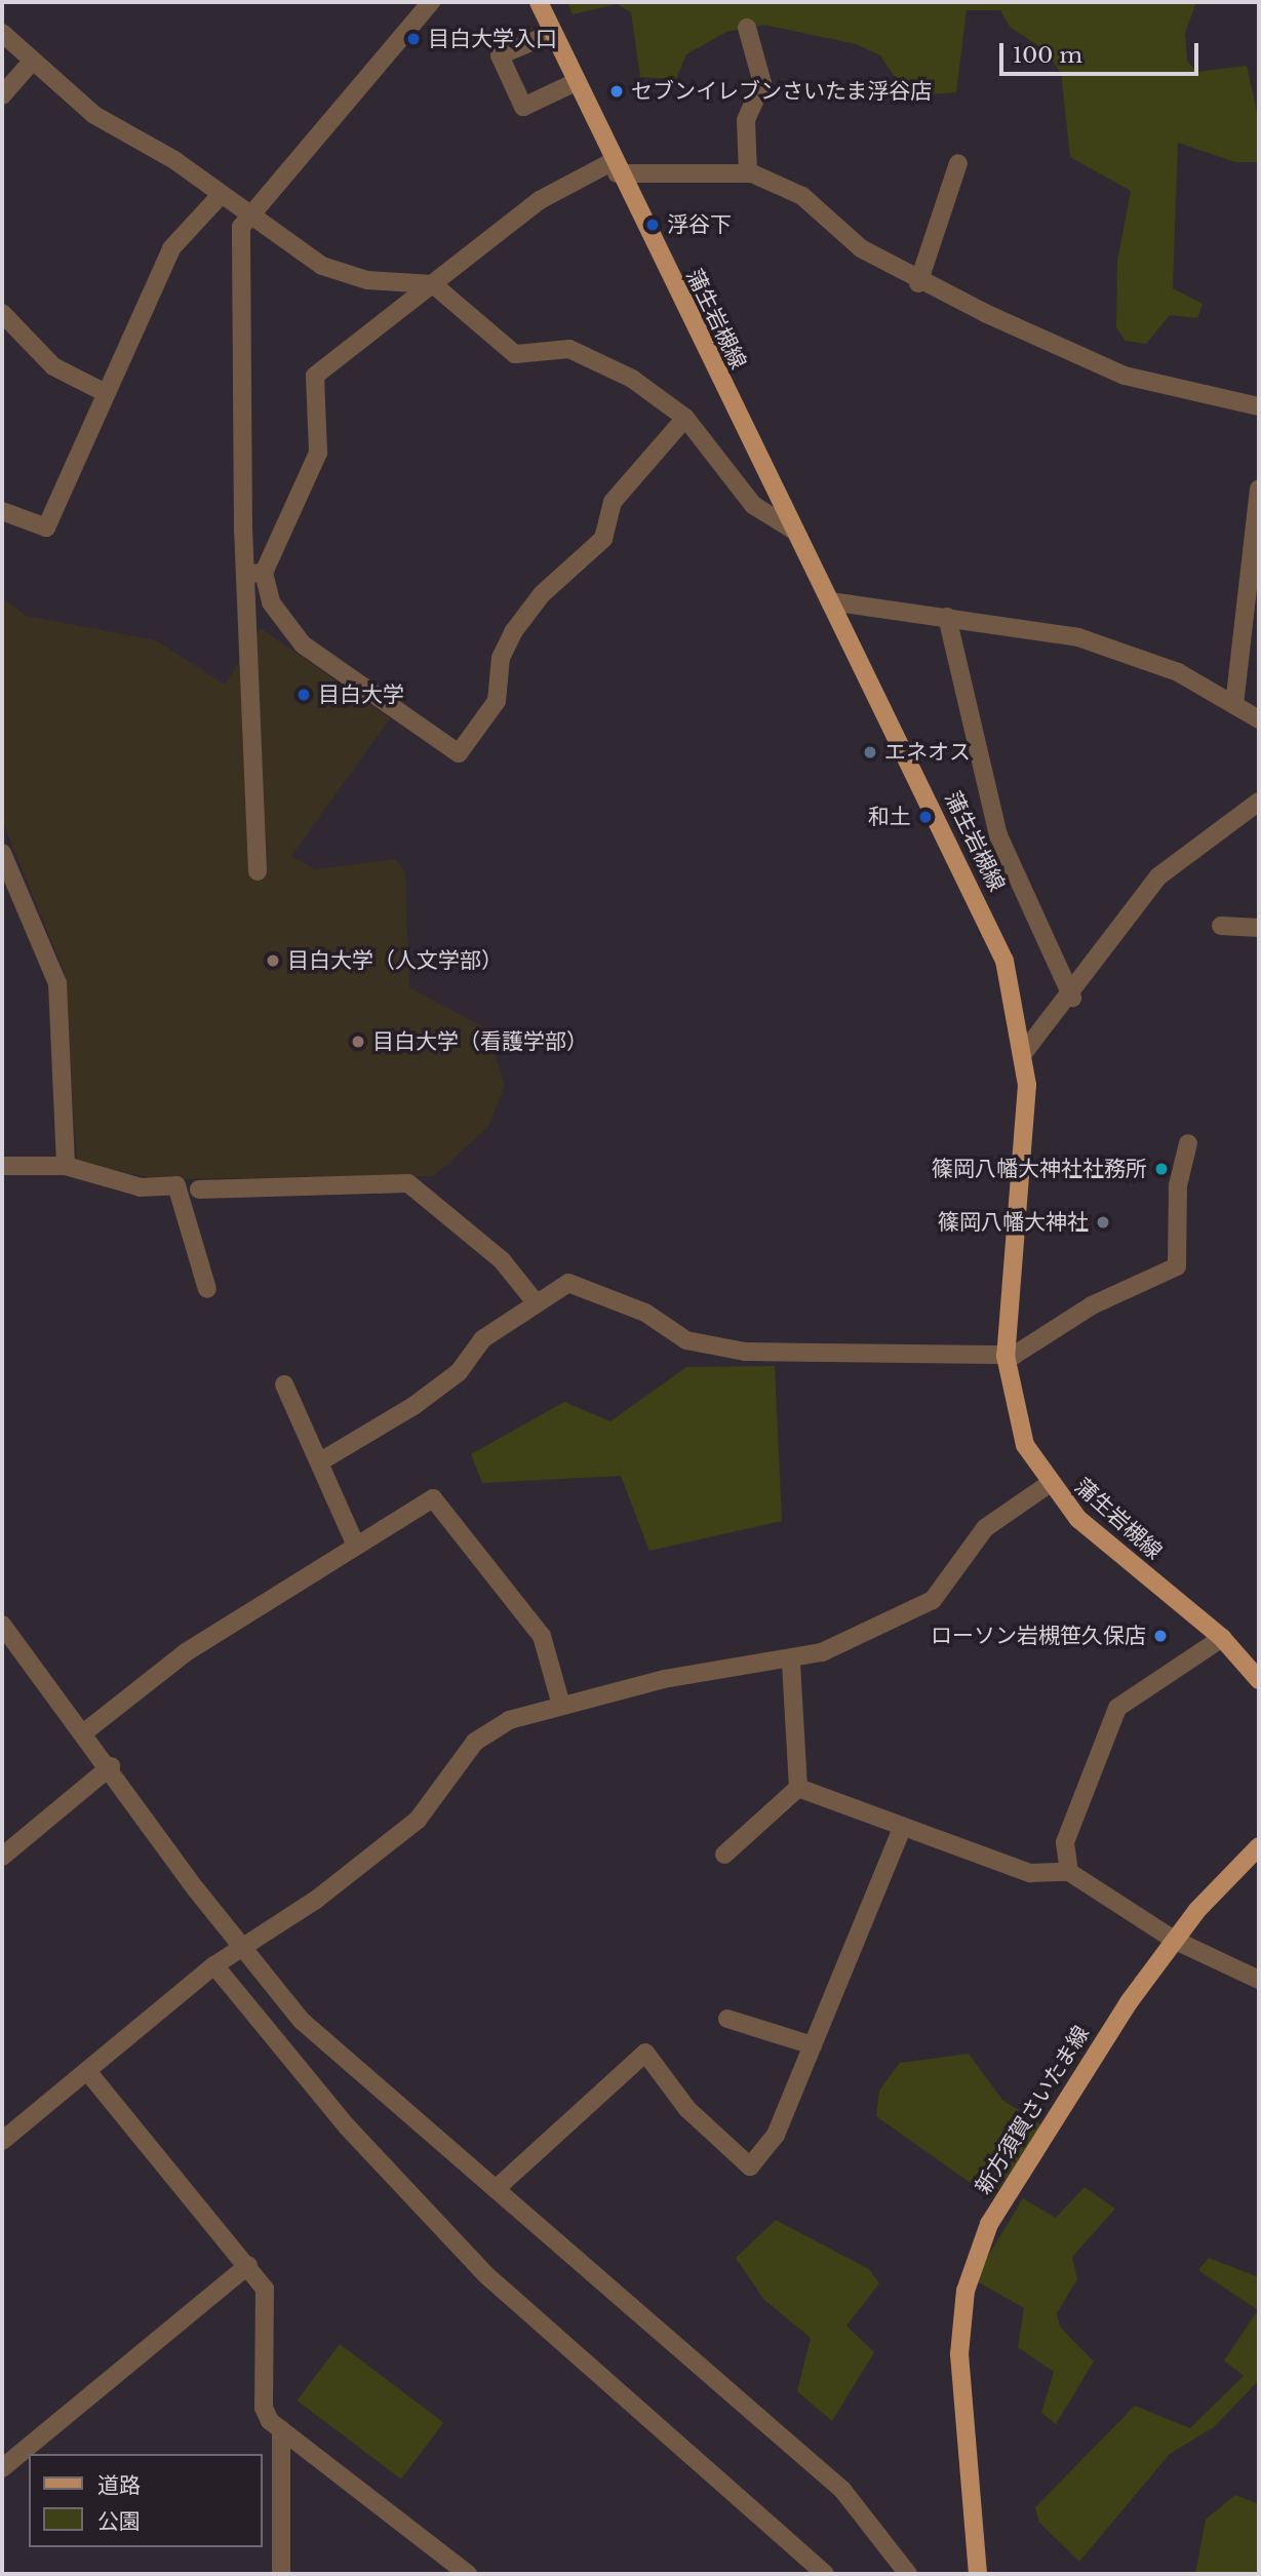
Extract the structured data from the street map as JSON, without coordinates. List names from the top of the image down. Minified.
{"streets":{"main road":["蒲生岩槻線","新方須賀さいたま線"]},"places":["目白大学入口","セブンイレブンさいたま浮谷店","浮谷下","目白大学","エネオス","和土","目白大学（人文学部）","目白大学（看護学部）","篠岡八幡大神社社務所","篠岡八幡大神社","ローソン岩槻笹久保店"],"legend":["道路","公園"],"scale_bar":"100 m"}
